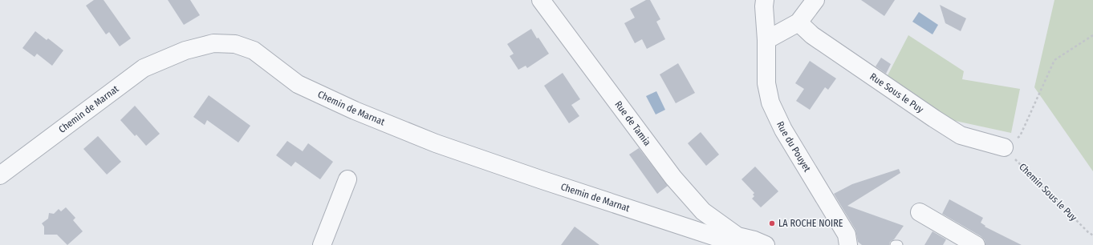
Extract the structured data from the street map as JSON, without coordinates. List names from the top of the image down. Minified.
{"streets":{"street":["Rue Sous le Puy","Chemin de Marnat","Rue de Tamia","Rue du Pouyet"],"path":["Chemin Sous le Puy"]},"crossings":[["Rue Sous le Puy","Chemin Sous le Puy"],["Chemin de Marnat","Rue de Tamia"]],"places":["LA ROCHE NOIRE"]}
